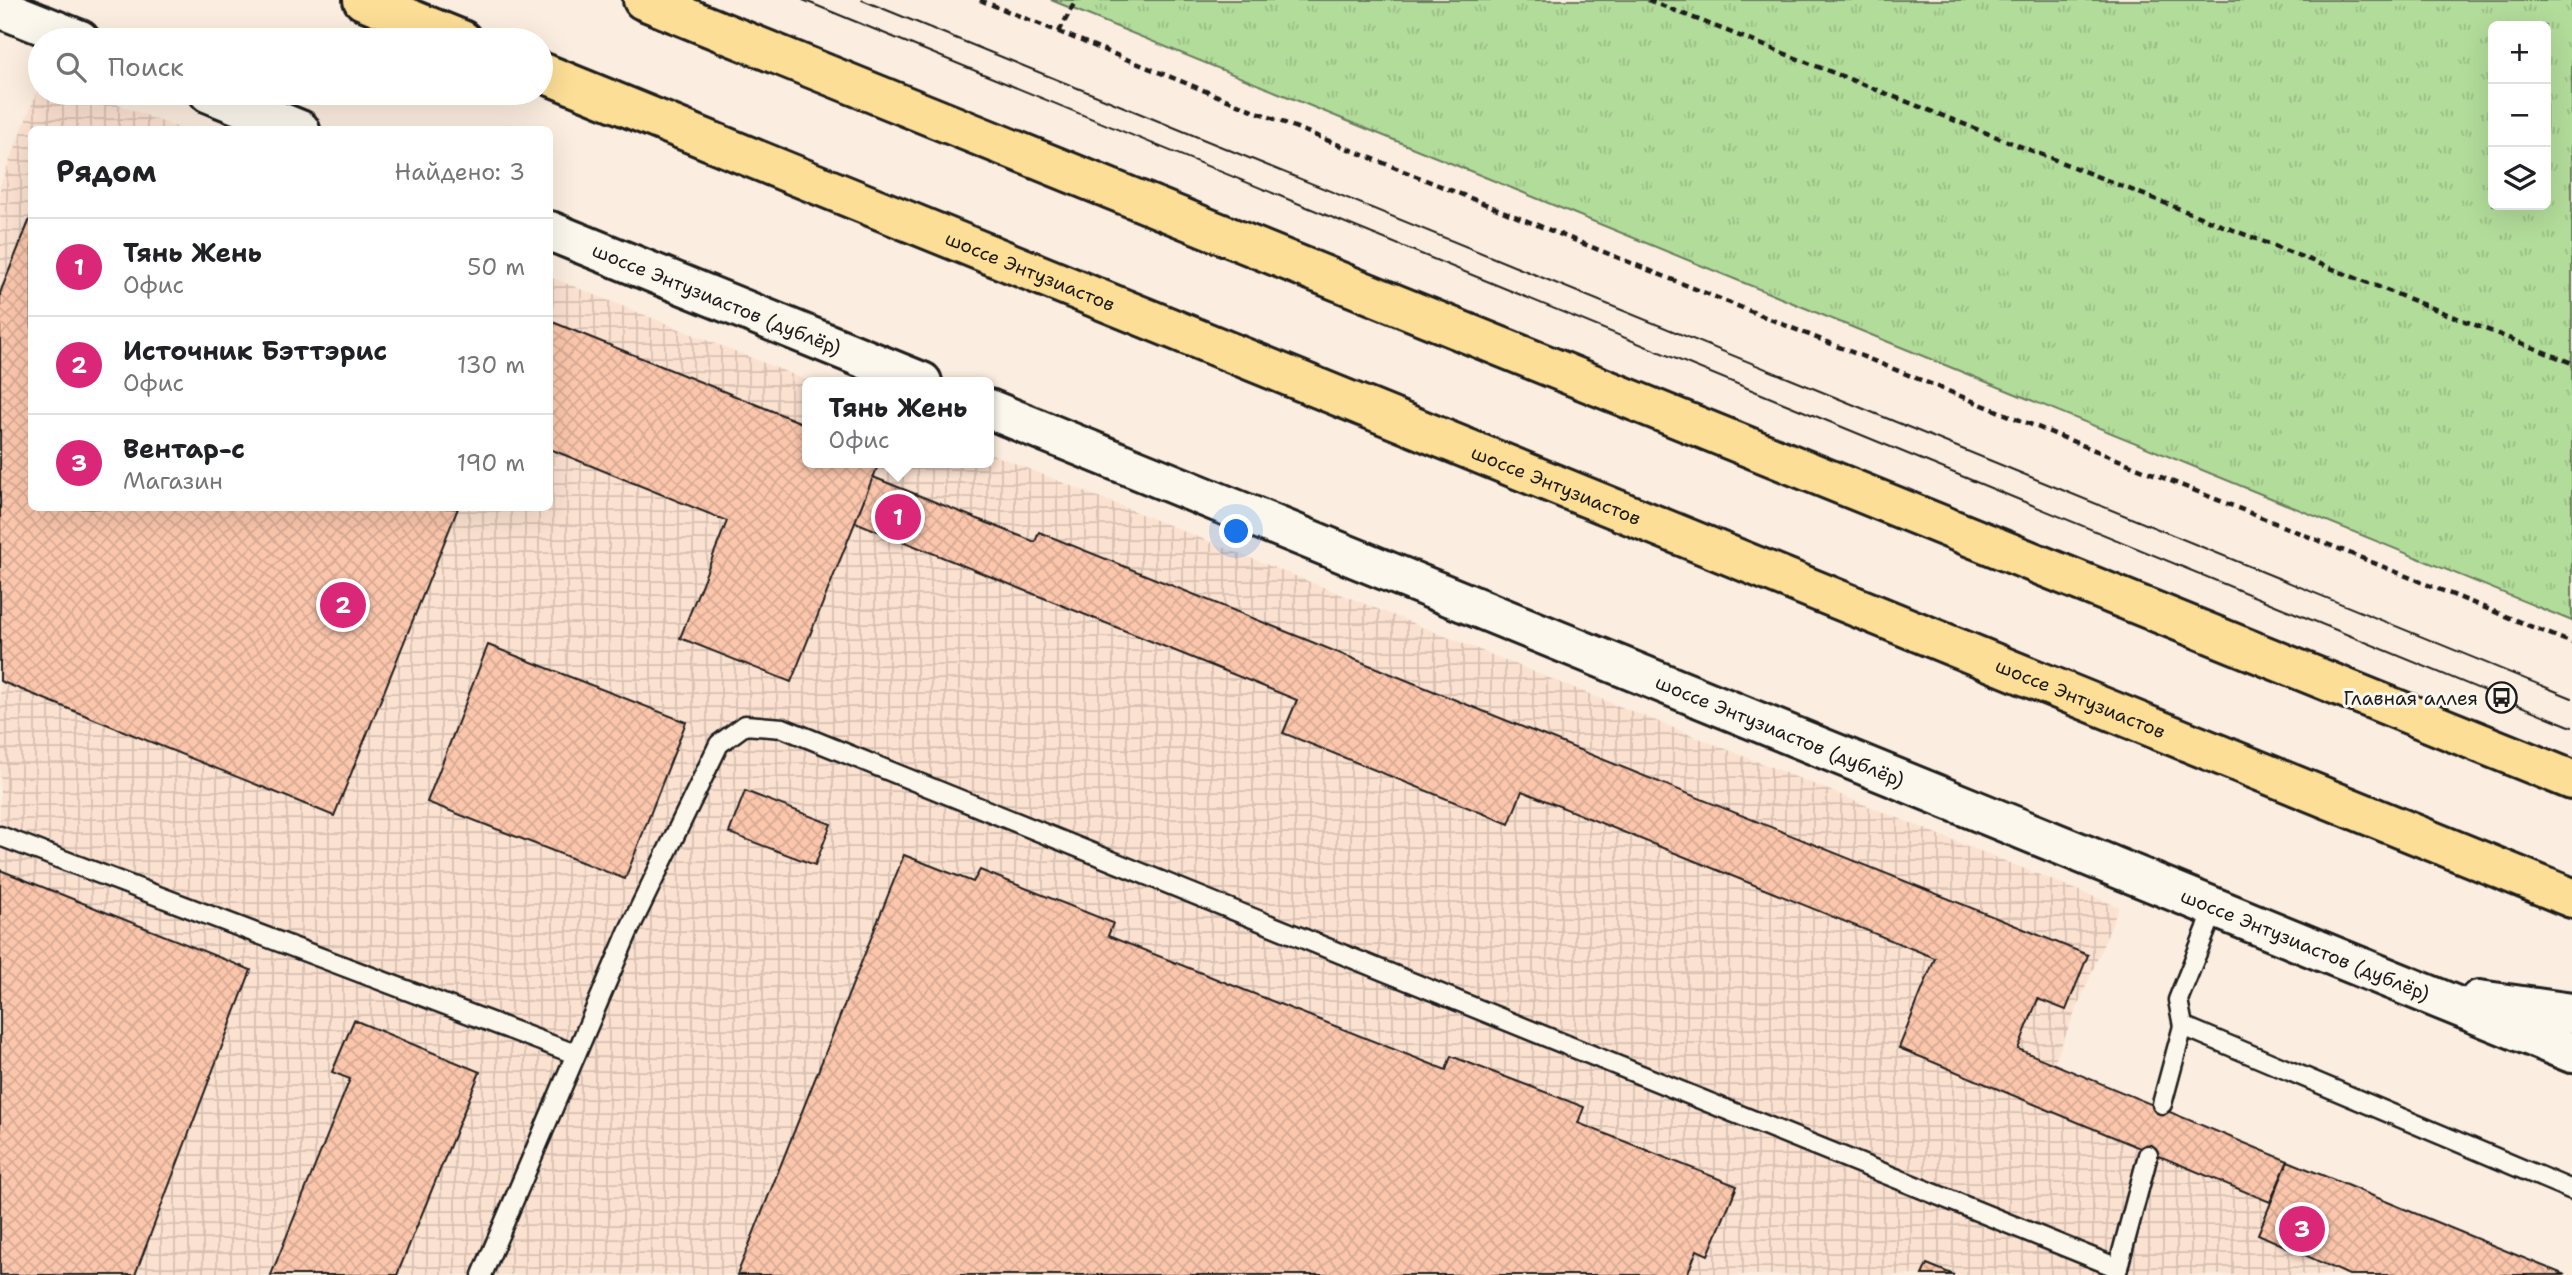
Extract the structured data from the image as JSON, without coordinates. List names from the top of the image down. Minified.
{"streets":{"main road":["шоссе Энтузиастов","шоссе Энтузиастов (дублёр)"]},"places":{"bus stop":["Главная аллея"]},"page":{"map_buttons":["+","−"],"search":"Поиск","heading":["Рядом","Найдено: 3"],"list":[{"mark":"1","name":"Тянь Жень","note":"Офис","value":"50 m"},{"mark":"2","name":"Источник Бэттэрис","note":"Офис","value":"130 m"},{"mark":"3","name":"Вентар-с","note":"Магазин","value":"190 m"}],"popup":["Тянь Жень","Офис"],"pins":["1","2","3"]}}
